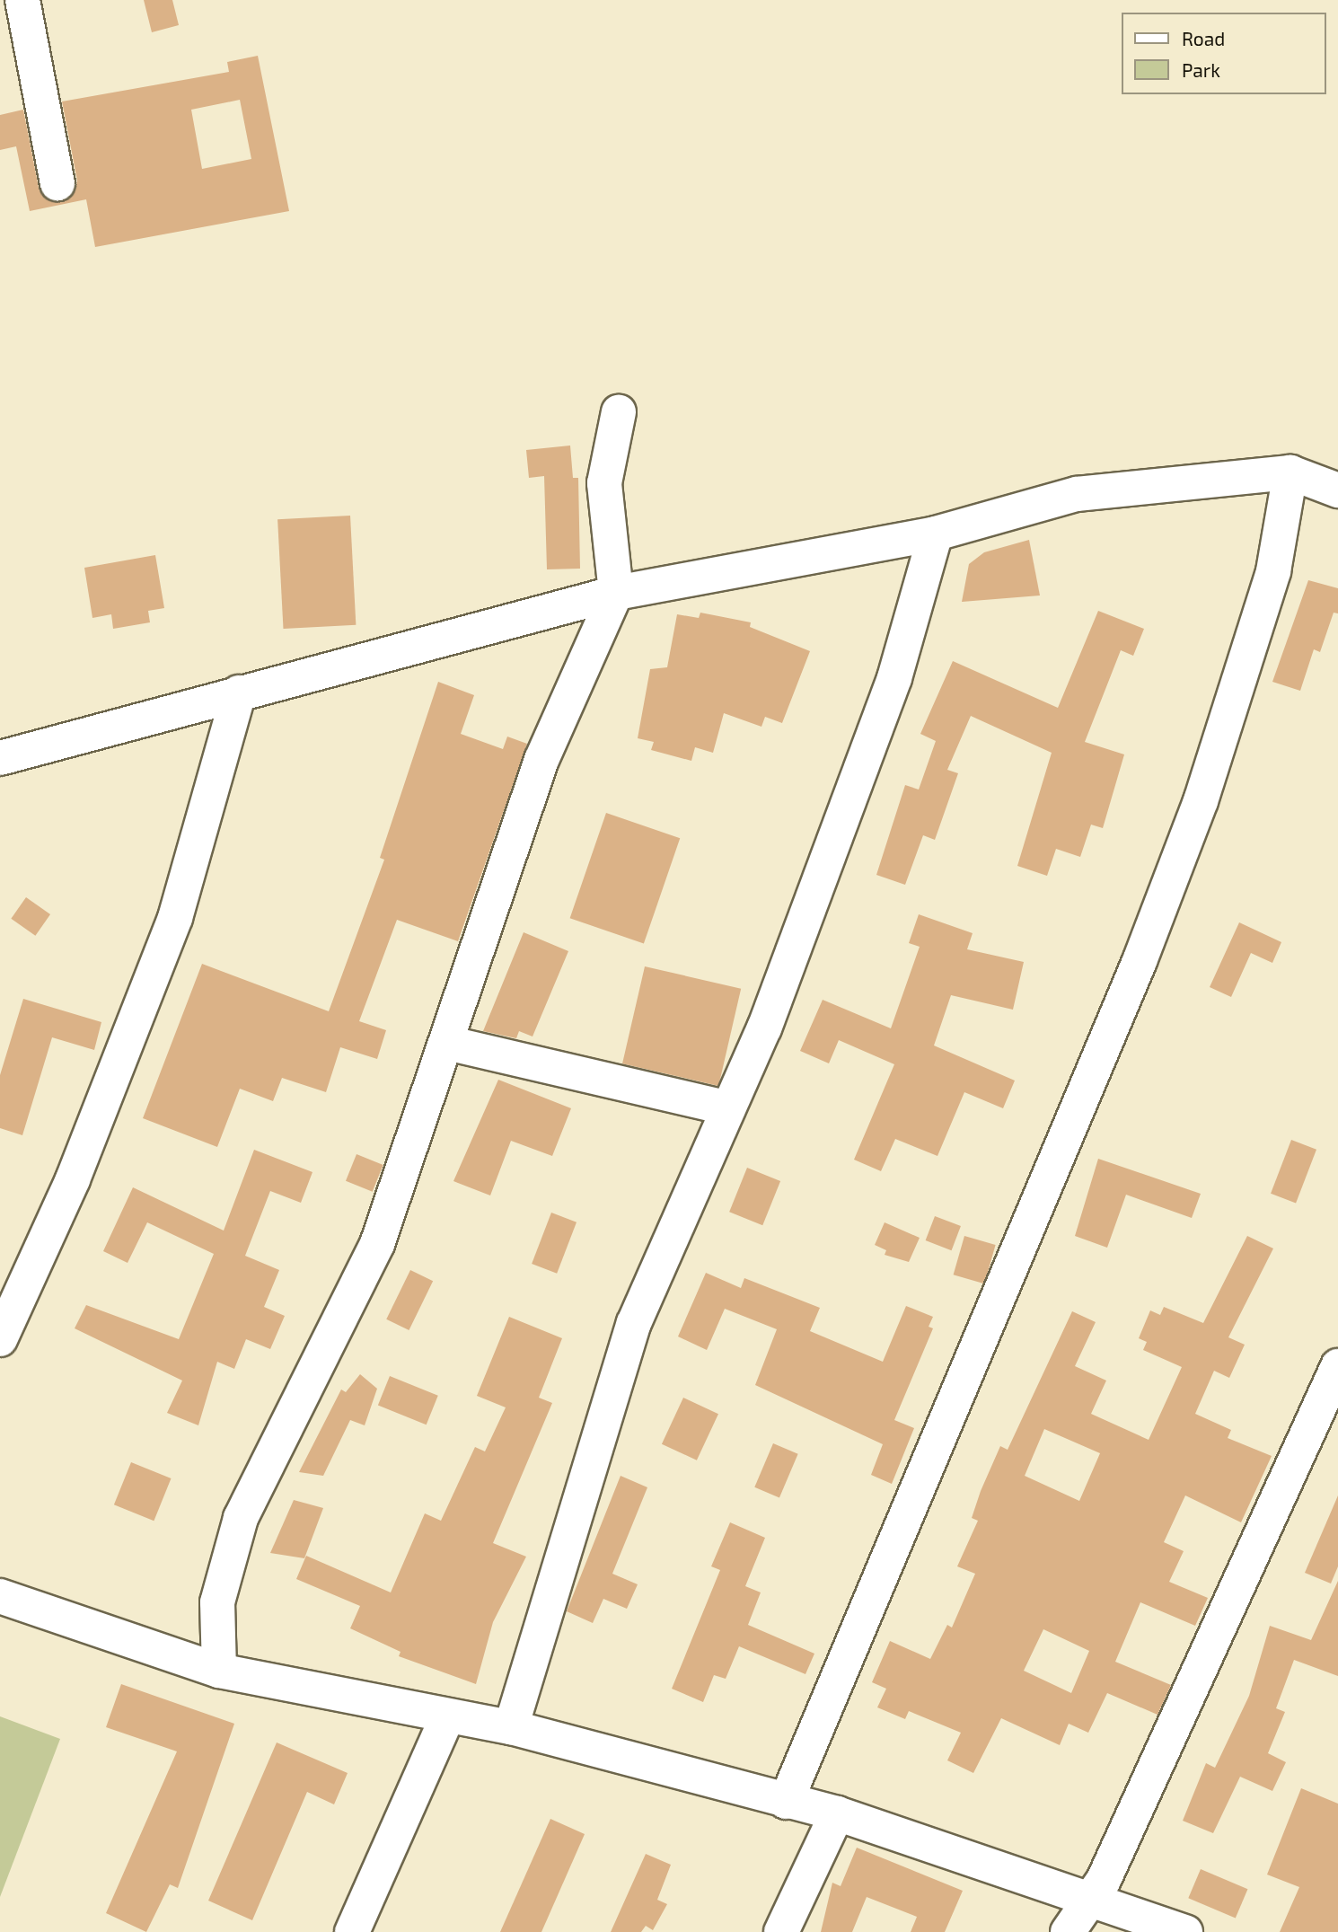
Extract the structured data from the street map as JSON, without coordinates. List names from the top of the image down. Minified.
{"legend":["Road","Park"]}
